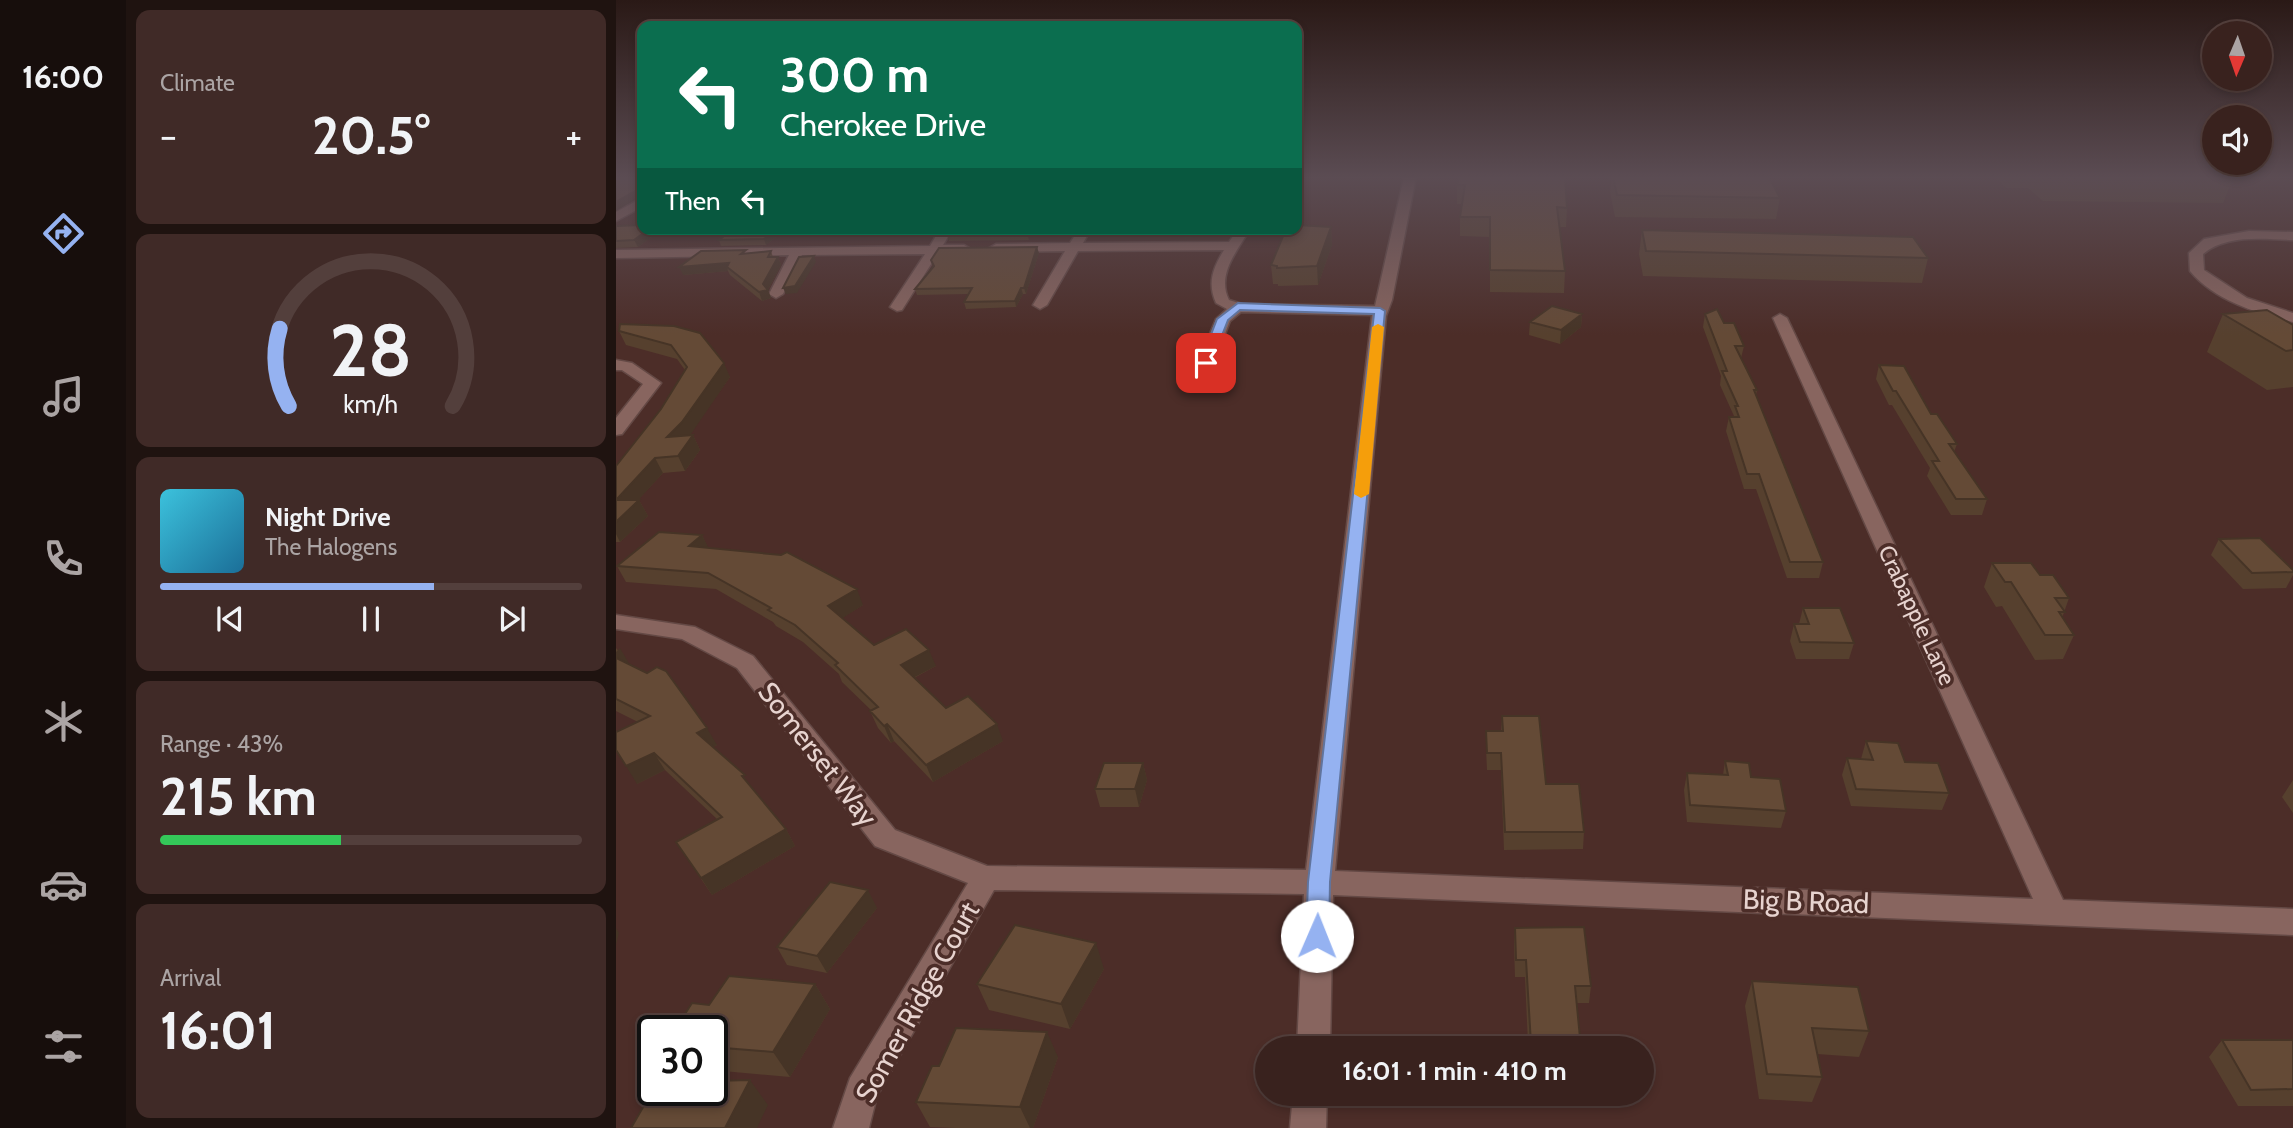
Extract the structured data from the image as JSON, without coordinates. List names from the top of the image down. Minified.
{"streets":{"street":["Crabapple Lane","Somerset Way","Big B Road","Somer Ridge Court"]},"crossings":[["Crabapple Lane","Big B Road"],["Somerset Way","Big B Road"],["Somerset Way","Somer Ridge Court"]],"north":"bottom","page":{"tabs":"16:00","tile":["Climate",["Range · 43%","215 km"],["Arrival","16:01"]],"turn":["300 m","Cherokee Drive"],"heat":["−","20.5°","+"],"then":"Then","song":["Night Drive","The Halogens"],"limit":"30","trip":"16:01 · 1 min · 410 m","gauge":["28","km/h"]}}
